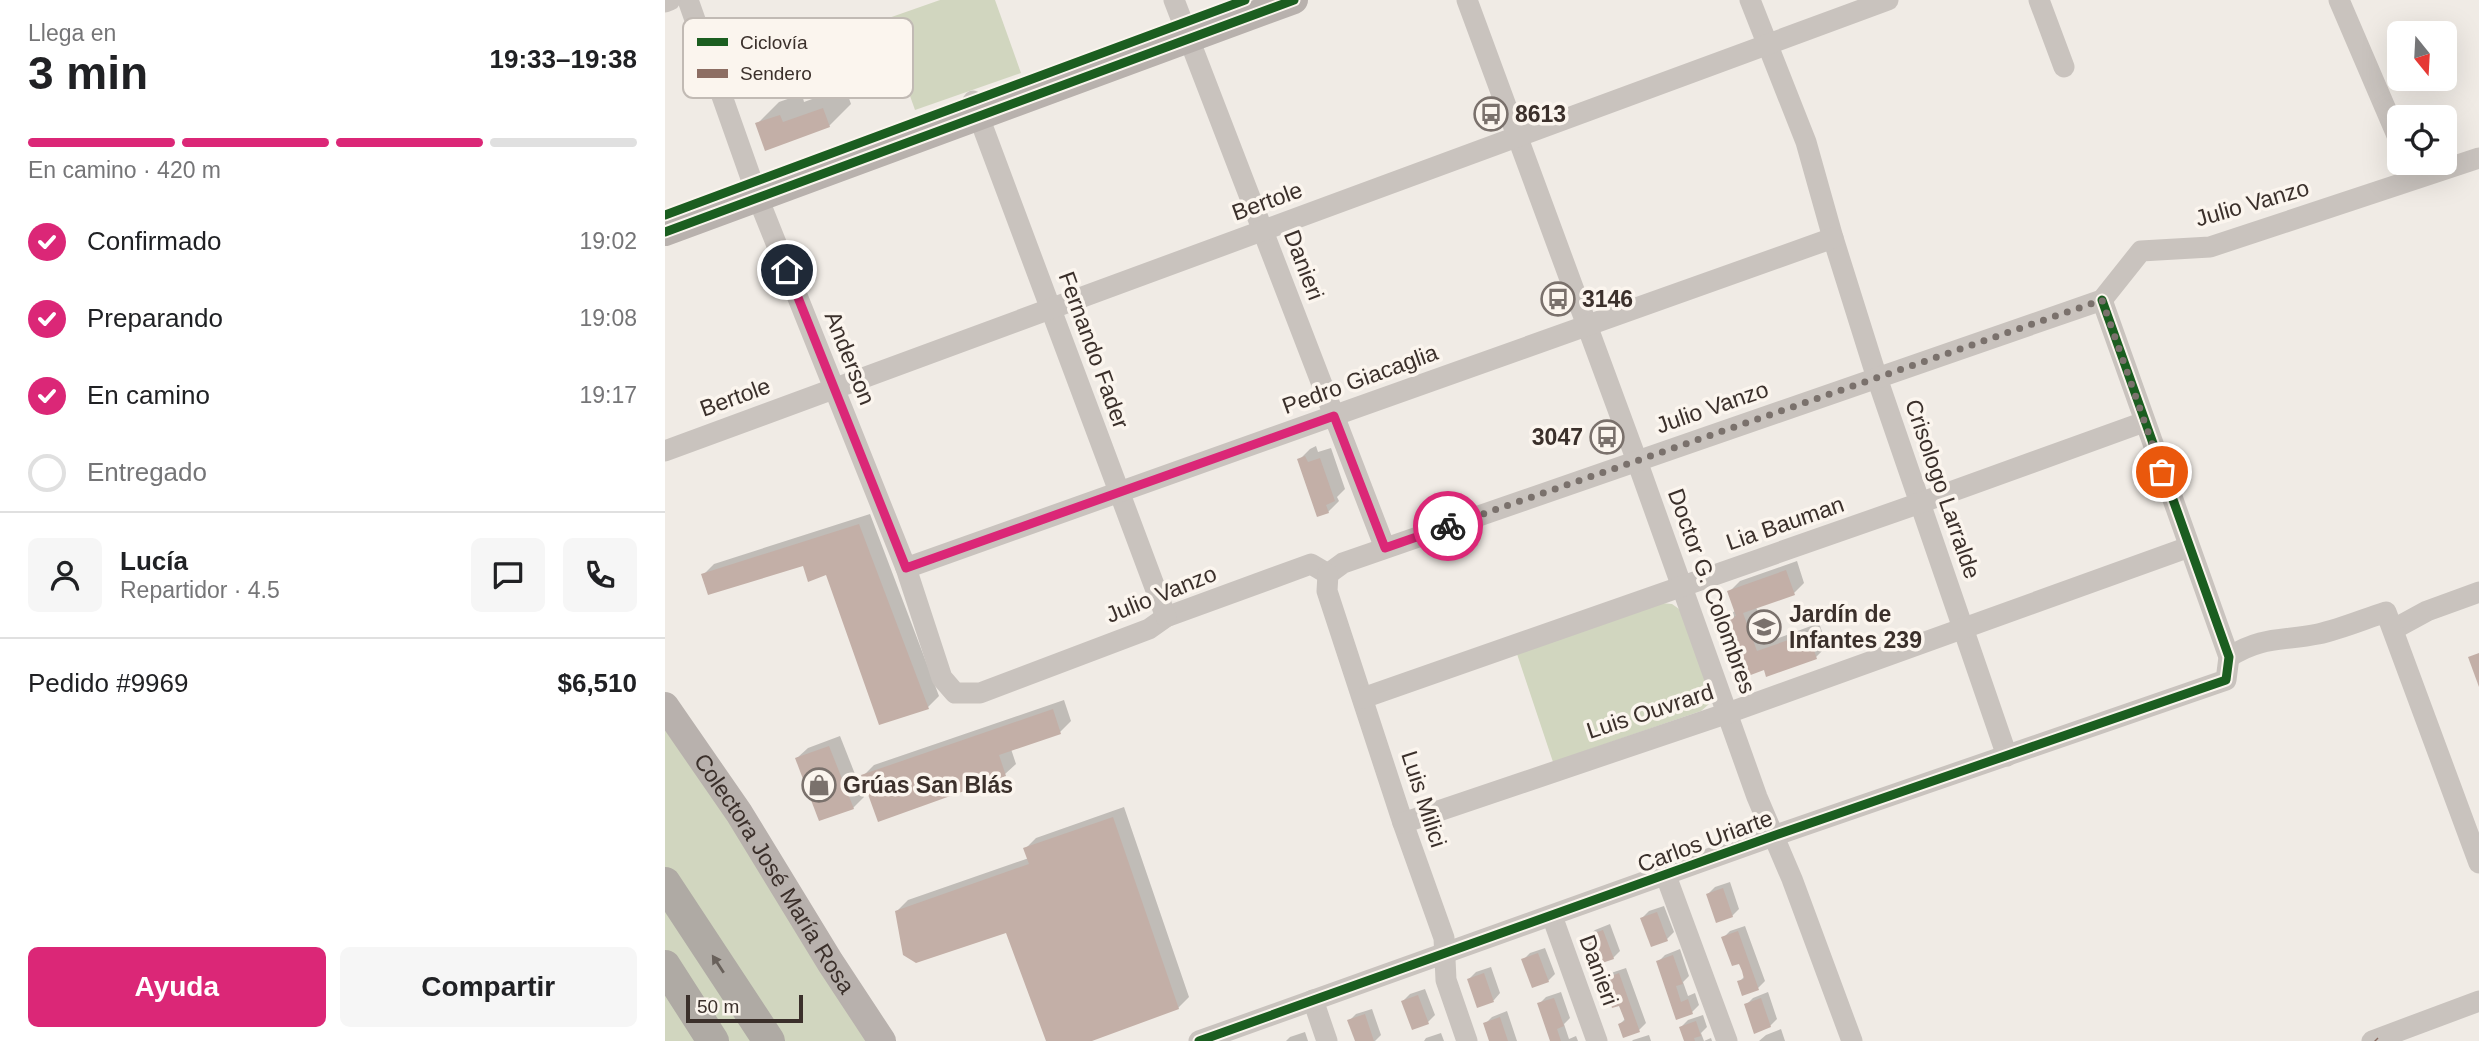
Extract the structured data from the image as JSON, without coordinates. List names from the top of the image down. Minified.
{"streets":{"main road":["Colectora José María Rosa"],"street":["Bertole","Julio Vanzo","Danieri","Fernando Fader","Anderson","Pedro Giacaglia","Crisologo Larralde","Lia Bauman","Doctor G. Colombres","Luis Ouvrard","Luis Milici","Carlos Uriarte"]},"crossings":[["Bertole","Danieri"],["Bertole","Fernando Fader"],["Bertole","Anderson"],["Bertole","Crisologo Larralde"],["Bertole","Doctor G. Colombres"],["Julio Vanzo","Danieri"],["Julio Vanzo","Fernando Fader"],["Julio Vanzo","Anderson"],["Julio Vanzo","Crisologo Larralde"],["Julio Vanzo","Doctor G. Colombres"],["Julio Vanzo","Luis Milici"],["Danieri","Pedro Giacaglia"],["Danieri","Carlos Uriarte"],["Fernando Fader","Pedro Giacaglia"],["Anderson","Pedro Giacaglia"],["Pedro Giacaglia","Crisologo Larralde"],["Pedro Giacaglia","Doctor G. Colombres"],["Crisologo Larralde","Lia Bauman"],["Crisologo Larralde","Luis Ouvrard"],["Crisologo Larralde","Carlos Uriarte"],["Lia Bauman","Doctor G. Colombres"],["Lia Bauman","Luis Milici"],["Doctor G. Colombres","Luis Ouvrard"],["Doctor G. Colombres","Carlos Uriarte"],["Luis Ouvrard","Luis Milici"],["Luis Milici","Carlos Uriarte"]],"places":{"bus stop":["8613","3146","3047"],"school or university":["Jardín de Infantes 239"],"shop":["Grúas San Blás"]},"legend":["Ciclovía","Sendero"],"scale_bar":"50 m","north":"bottom","page":{"heading":["3 min","Llega en","19:33–19:38"],"panel":["Lucía","Repartidor · 4.5","Pedido #9969","$6,510"],"bar":"En camino · 420 m","list":[["Confirmado","19:02"],["Preparando","19:08"],["En camino","19:17"],"Entregado"],"buttons":["Ayuda","Compartir"],"scale":"50 m"}}
